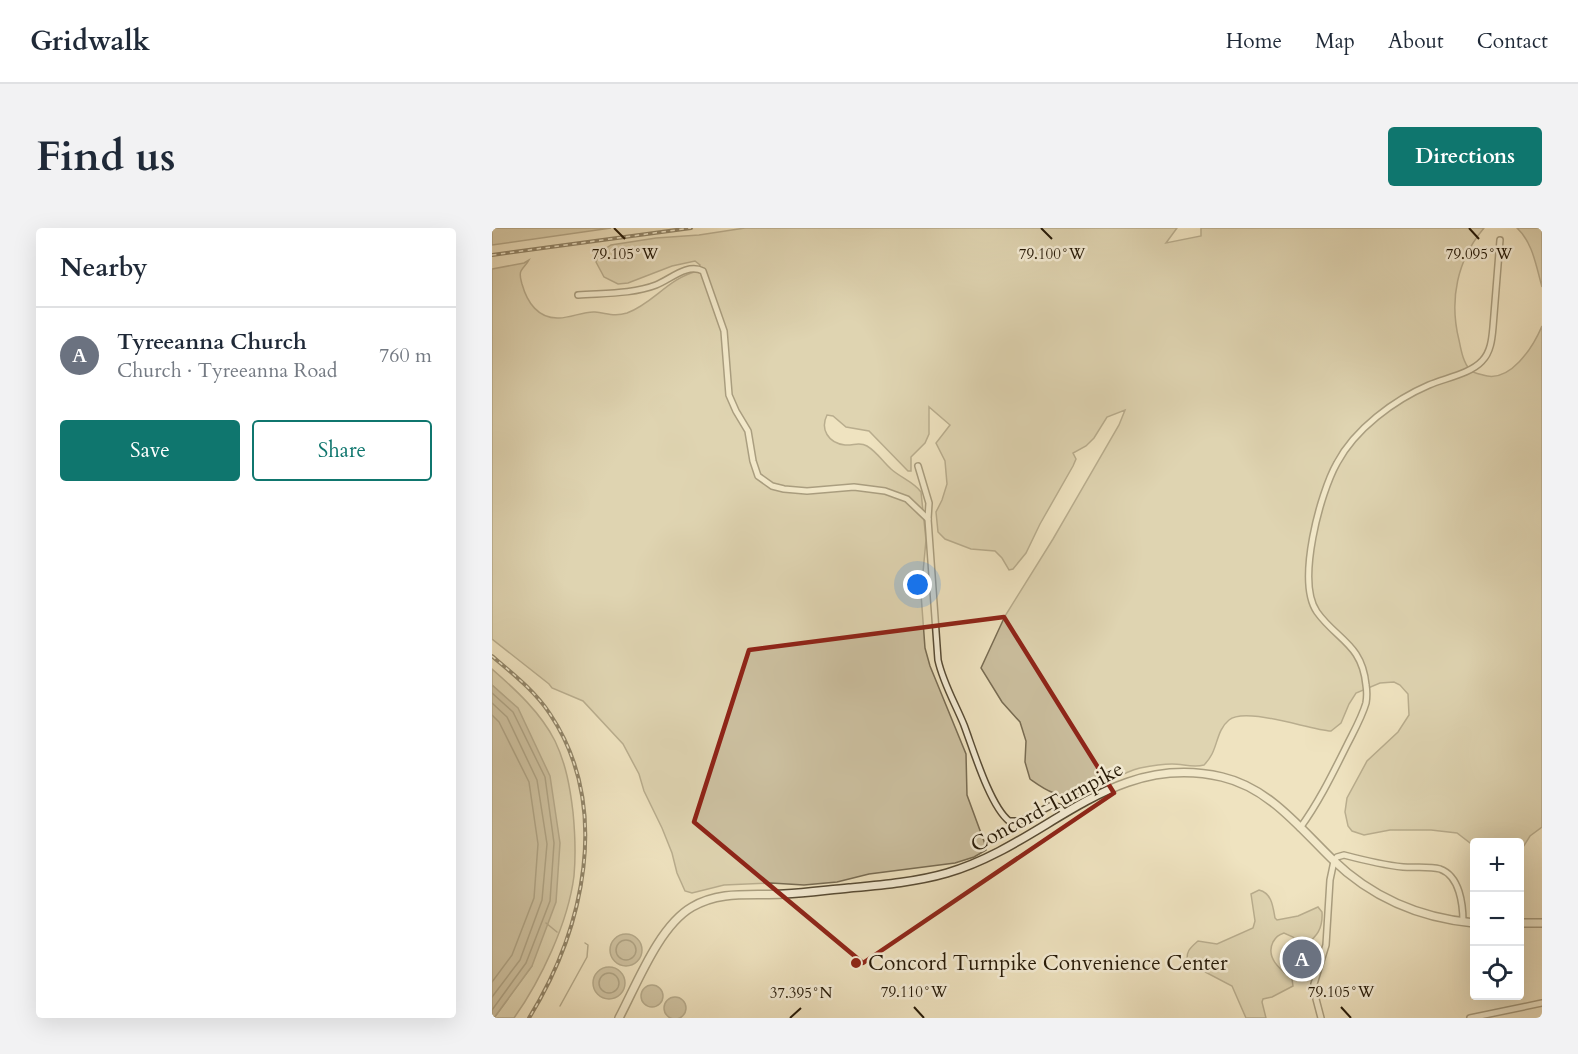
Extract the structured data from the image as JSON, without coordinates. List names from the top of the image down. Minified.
{"streets":{"street":["Concord Turnpike"]},"places":["Concord Turnpike Convenience Center"],"page":{"header":"Gridwalk","nav":["Home","Map","About","Contact"],"buttons":["Directions",["Save","Share"]],"title":"Find us","heading":"Nearby","list":[{"mark":"A","name":"Tyreeanna Church","note":"Church · Tyreeanna Road","value":"760 m"}],"map_buttons":["+","−"],"pins":"A"},"coordinates":["79.095°W","79.105°W","79.100°W","79.110°W","37.395°N"]}
